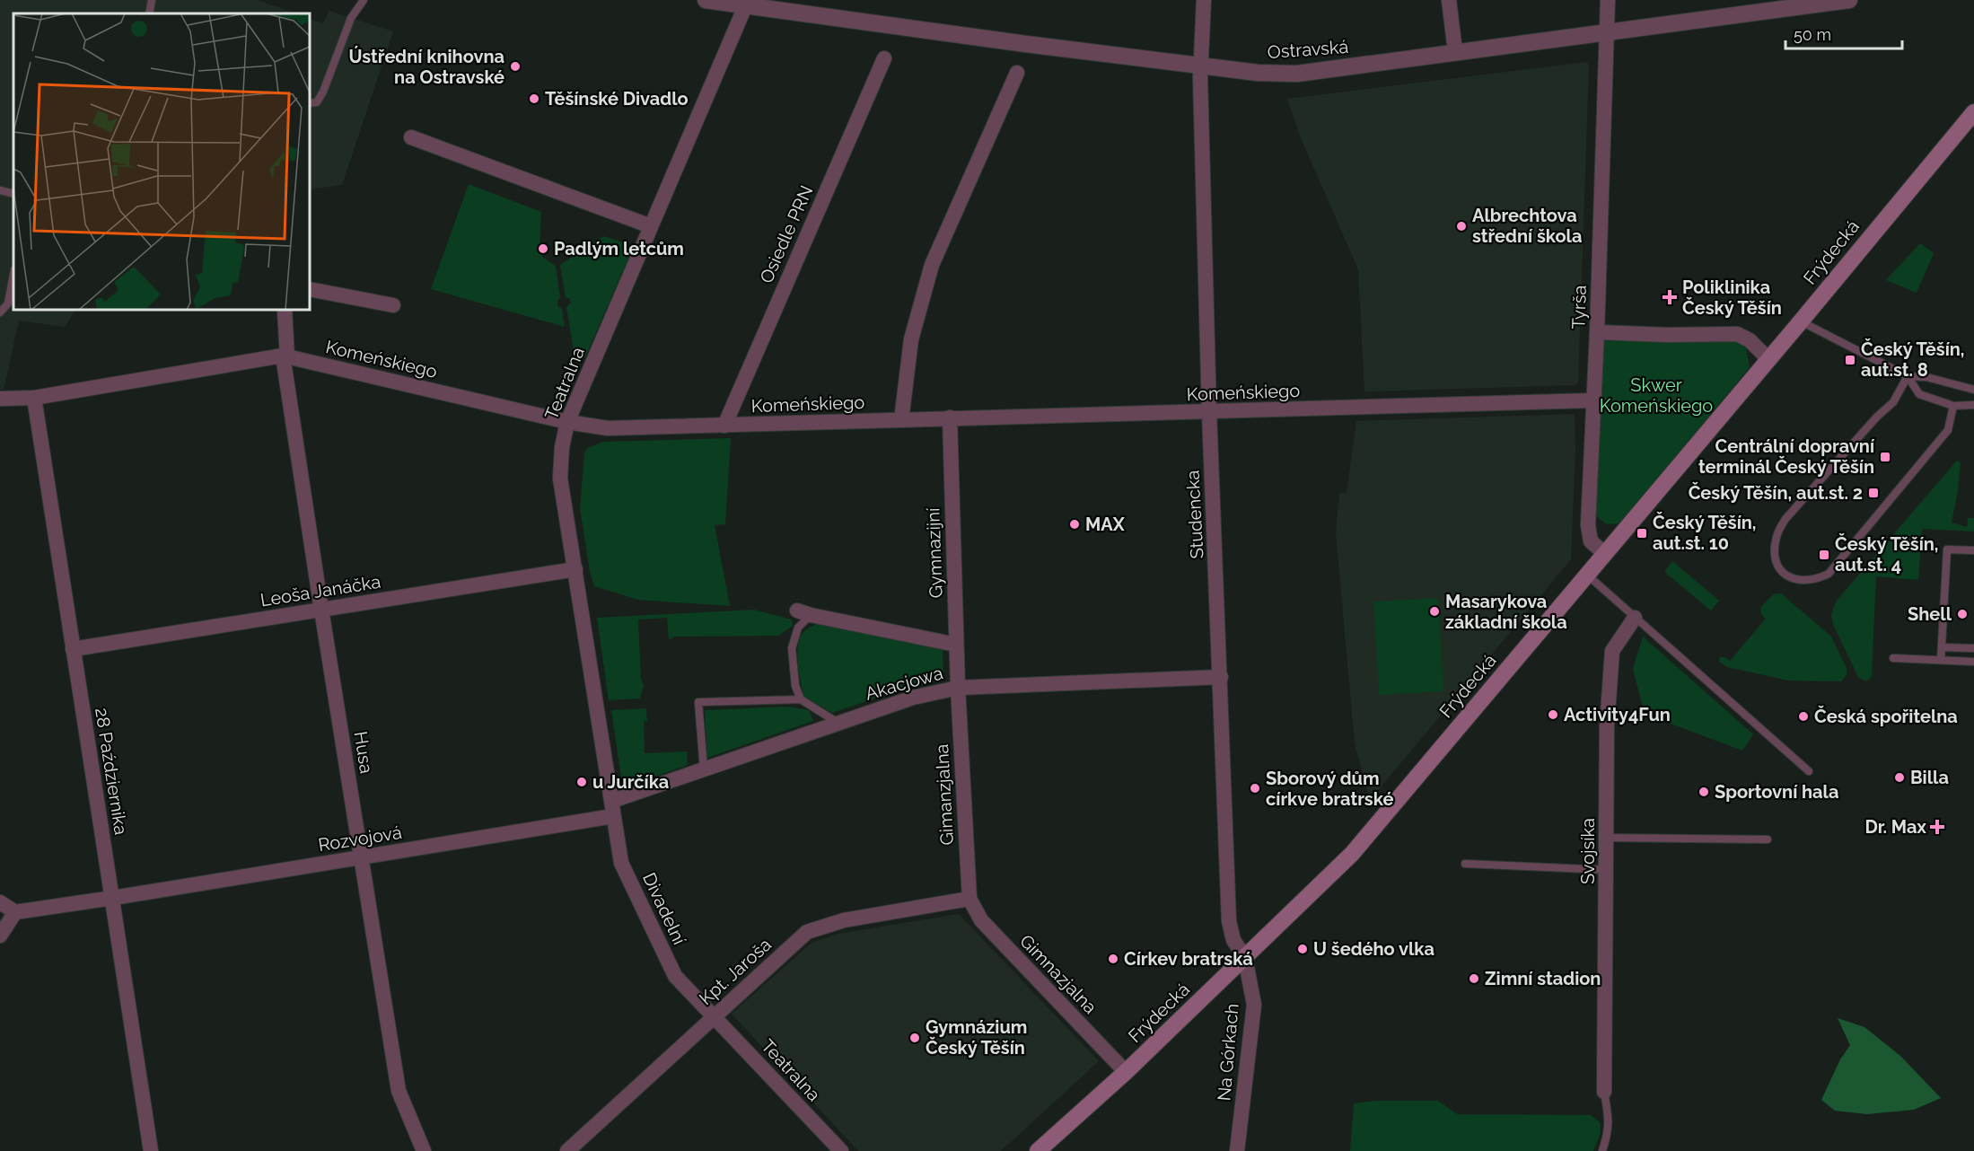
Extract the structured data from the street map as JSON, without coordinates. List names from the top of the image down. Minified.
{"streets":{"main road":["Frýdecká"],"street":["Ostravská","Osiedle PRN","Tyrša","Komeńskiego","Teatralna","Studencka","Gymnazijní","Leoša Janáčka","Akacjowa","Husa","28 Października","Gimanzjalna","Rozvojová","Svojsíka","Divadelní","Kpt. Jaroša","Gimnazjalna","Na Górkach"]},"crossings":[["Ostravská","Tyrša"],["Ostravská","Teatralna"],["Ostravská","Studencka"],["Osiedle PRN","Komeńskiego"],["Frýdecká","Tyrša"],["Frýdecká","Studencka"],["Frýdecká","Gimnazjalna"],["Frýdecká","Na Górkach"],["Tyrša","Komeńskiego"],["Komeńskiego","Teatralna"],["Komeńskiego","Studencka"],["Komeńskiego","Gymnazijní"],["Komeńskiego","Husa"],["Komeńskiego","28 Października"],["Teatralna","Leoša Janáčka"],["Teatralna","Akacjowa"],["Teatralna","Rozvojová"],["Teatralna","Divadelní"],["Teatralna","Kpt. Jaroša"],["Studencka","Akacjowa"],["Studencka","Na Górkach"],["Gymnazijní","Akacjowa"],["Gymnazijní","Gimanzjalna"],["Leoša Janáčka","Husa"],["Leoša Janáčka","28 Października"],["Akacjowa","Gimanzjalna"],["Akacjowa","Rozvojová"],["Akacjowa","Divadelní"],["Husa","Rozvojová"],["28 Października","Rozvojová"],["Gimanzjalna","Kpt. Jaroša"],["Gimanzjalna","Gimnazjalna"],["Rozvojová","Divadelní"],["Divadelní","Kpt. Jaroša"],["Kpt. Jaroša","Gimnazjalna"]],"parks":["Skwer Komeńskiego"],"places":{"other":["Ústřední knihovna na Ostravské","Těšínské Divadlo","Albrechtova střední škola","Padlým letcům","MAX","Masarykova základní škola","Shell","Activity4Fun","Česká spořitelna","Billa","u Jurčíka","Sborový dům církve bratrské","Sportovní hala","U šedého vlka","Církev bratrská","Zimní stadion","Gymnázium Český Těšín"],"health":["Poliklinika Český Těšín","Dr. Max"],"transit":["Český Těšín, aut.st. 8","Centrální dopravní terminál Český Těšín","Český Těšín, aut.st. 2","Český Těšín, aut.st. 10","Český Těšín, aut.st. 4"]},"scale_bar":"50 m"}
